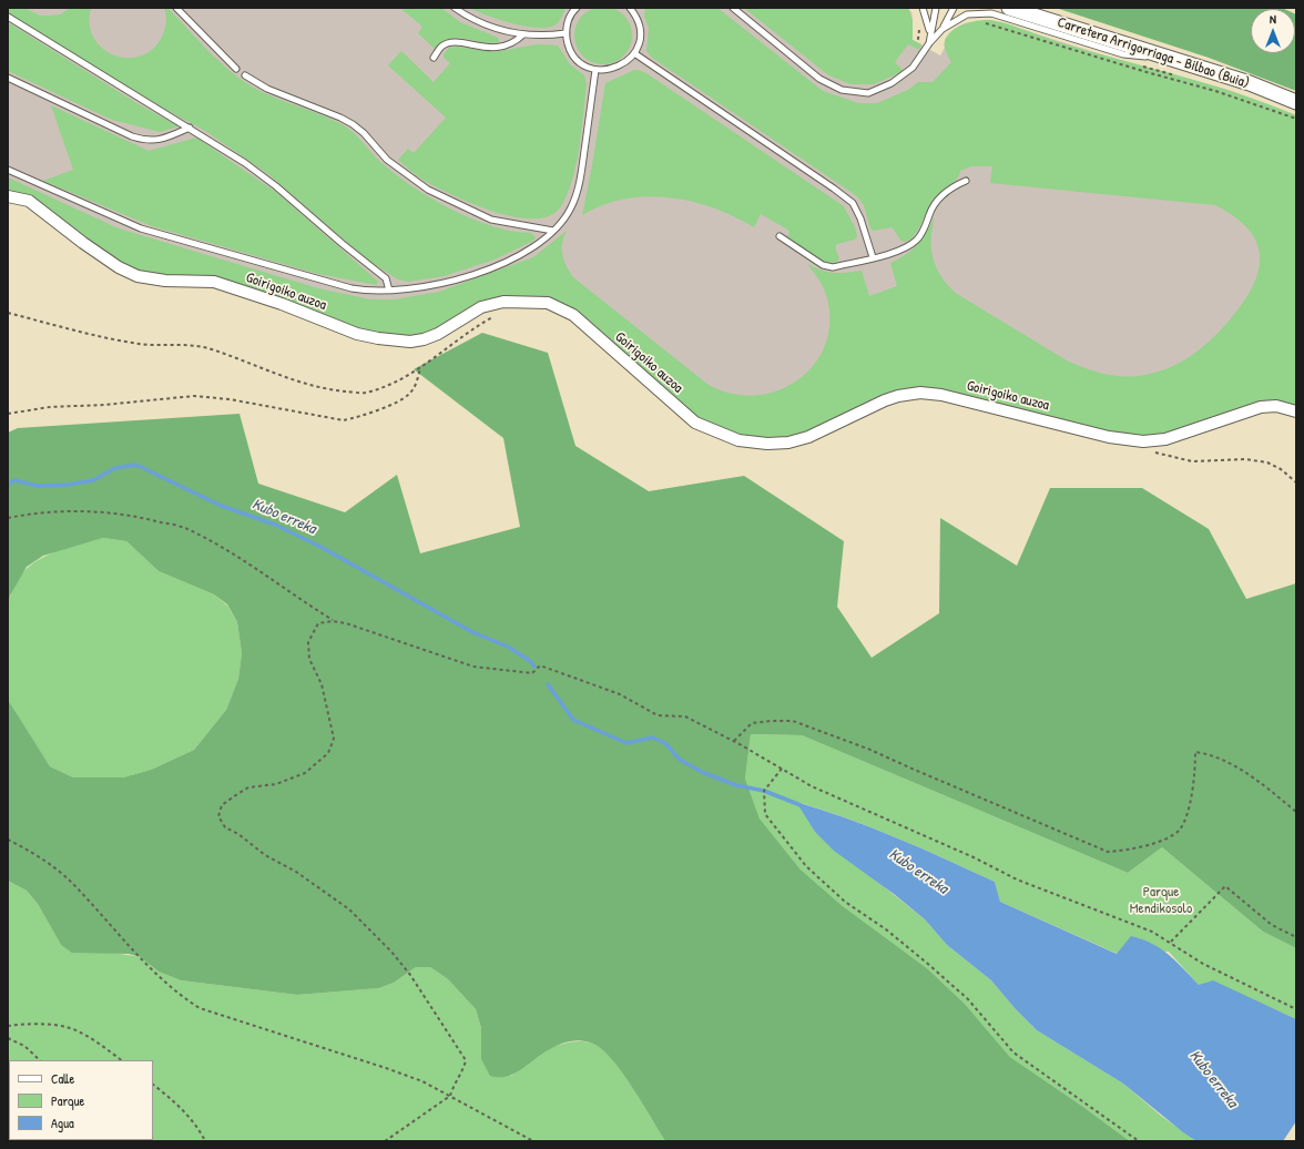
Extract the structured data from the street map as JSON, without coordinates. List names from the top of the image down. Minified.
{"streets":{"street":["Carretera Arrigorriaga - Bilbao (Buia)","Goirigoiko auzoa"]},"water":["Kubo erreka"],"parks":["Parque Mendikosolo"],"legend":["Calle","Parque","Agua"],"north":"top"}
